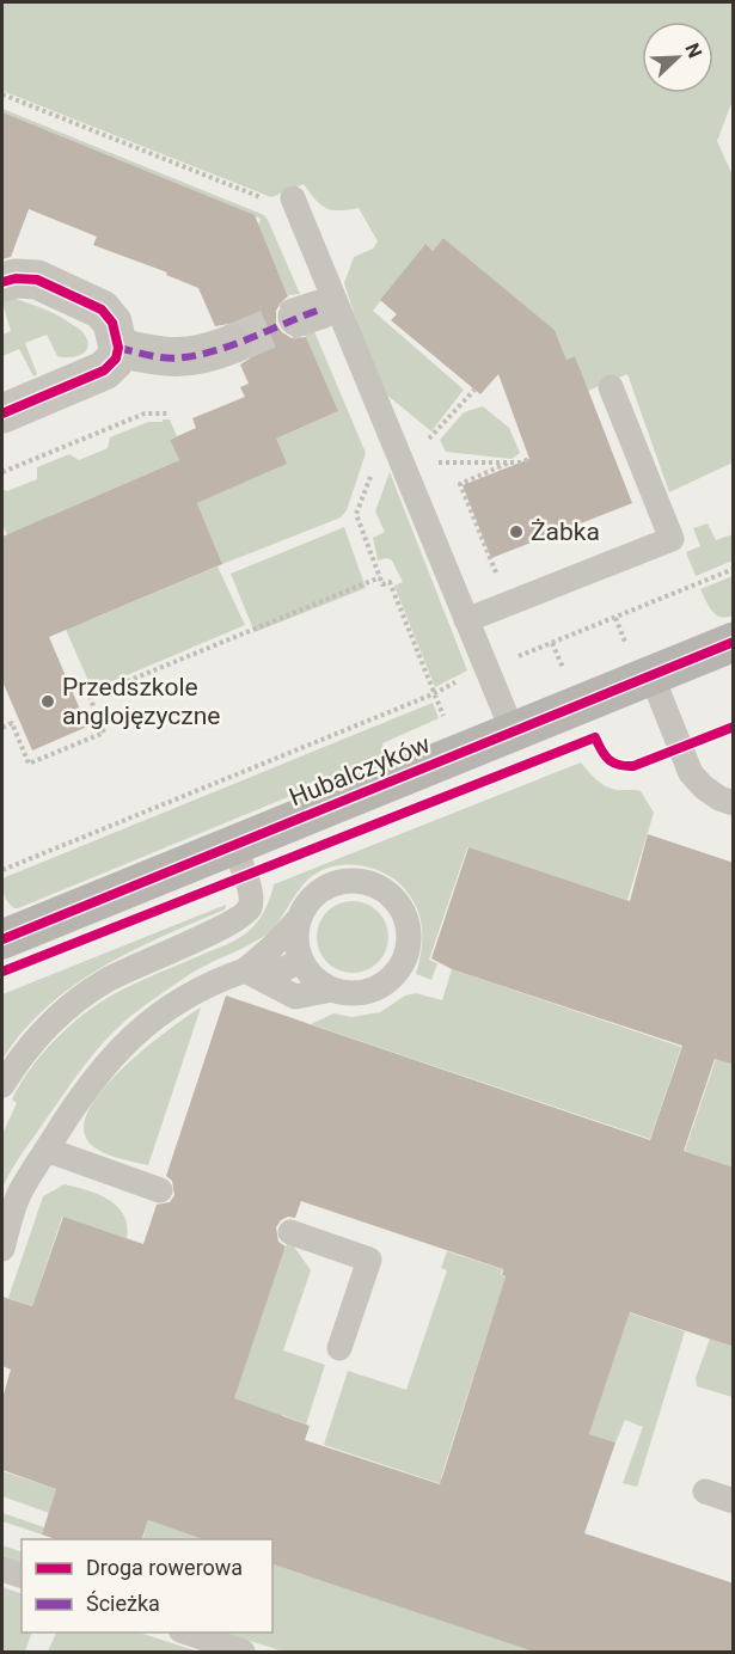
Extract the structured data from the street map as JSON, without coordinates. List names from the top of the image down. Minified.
{"streets":{"street":["Hubalczyków"]},"places":["Żabka","Przedszkole anglojęzyczne"],"legend":["Droga rowerowa","Ścieżka"],"north":"top right"}
